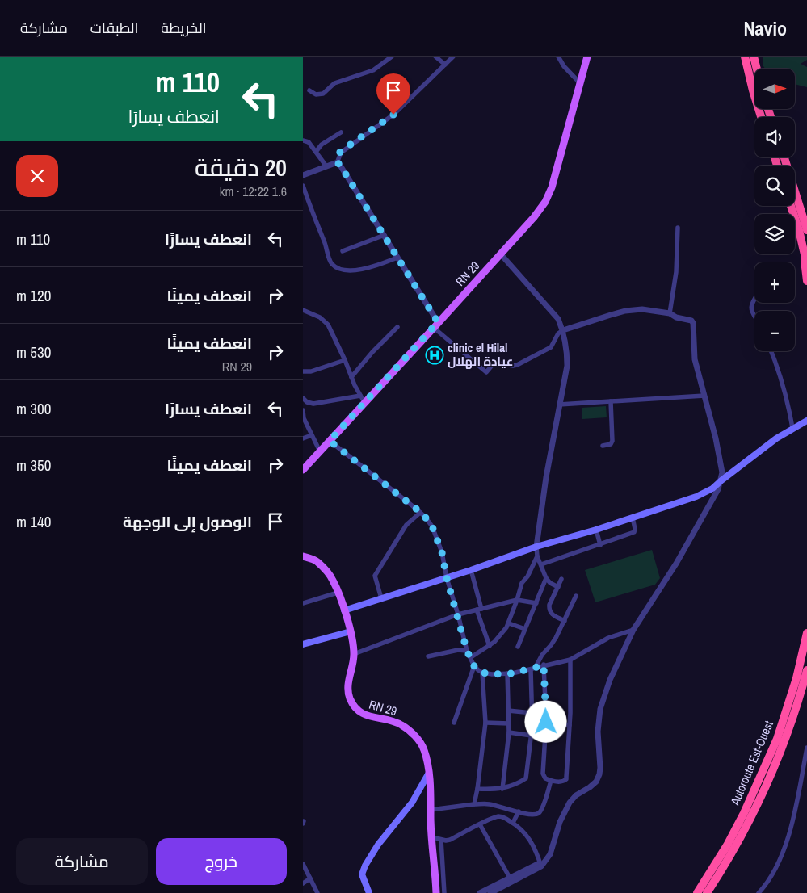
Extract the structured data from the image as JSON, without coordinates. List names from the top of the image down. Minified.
{"streets":{"highway":["Autoroute Est-Ouest"],"main road":["RN 29"]},"places":{"hospital":["clinic el Hilal عيادة الهلال"]},"north":"right","page":{"header":"Navio","nav":["الخريطة","الطبقات","مشاركة"],"turn":["110 m","انعطف يسارًا"],"map_buttons":["+","−"],"heading":["20 دقيقة","1.6 km · 12:22"],"list":[{"name":"انعطف يسارًا","value":"110 m"},{"name":"انعطف يمينًا","value":"120 m"},{"name":"انعطف يمينًا","note":"RN 29","value":"530 m"},{"name":"انعطف يسارًا","value":"300 m"},{"name":"انعطف يمينًا","value":"350 m"},{"name":"الوصول إلى الوجهة","value":"140 m"}],"buttons":["خروج","مشاركة"]}}
